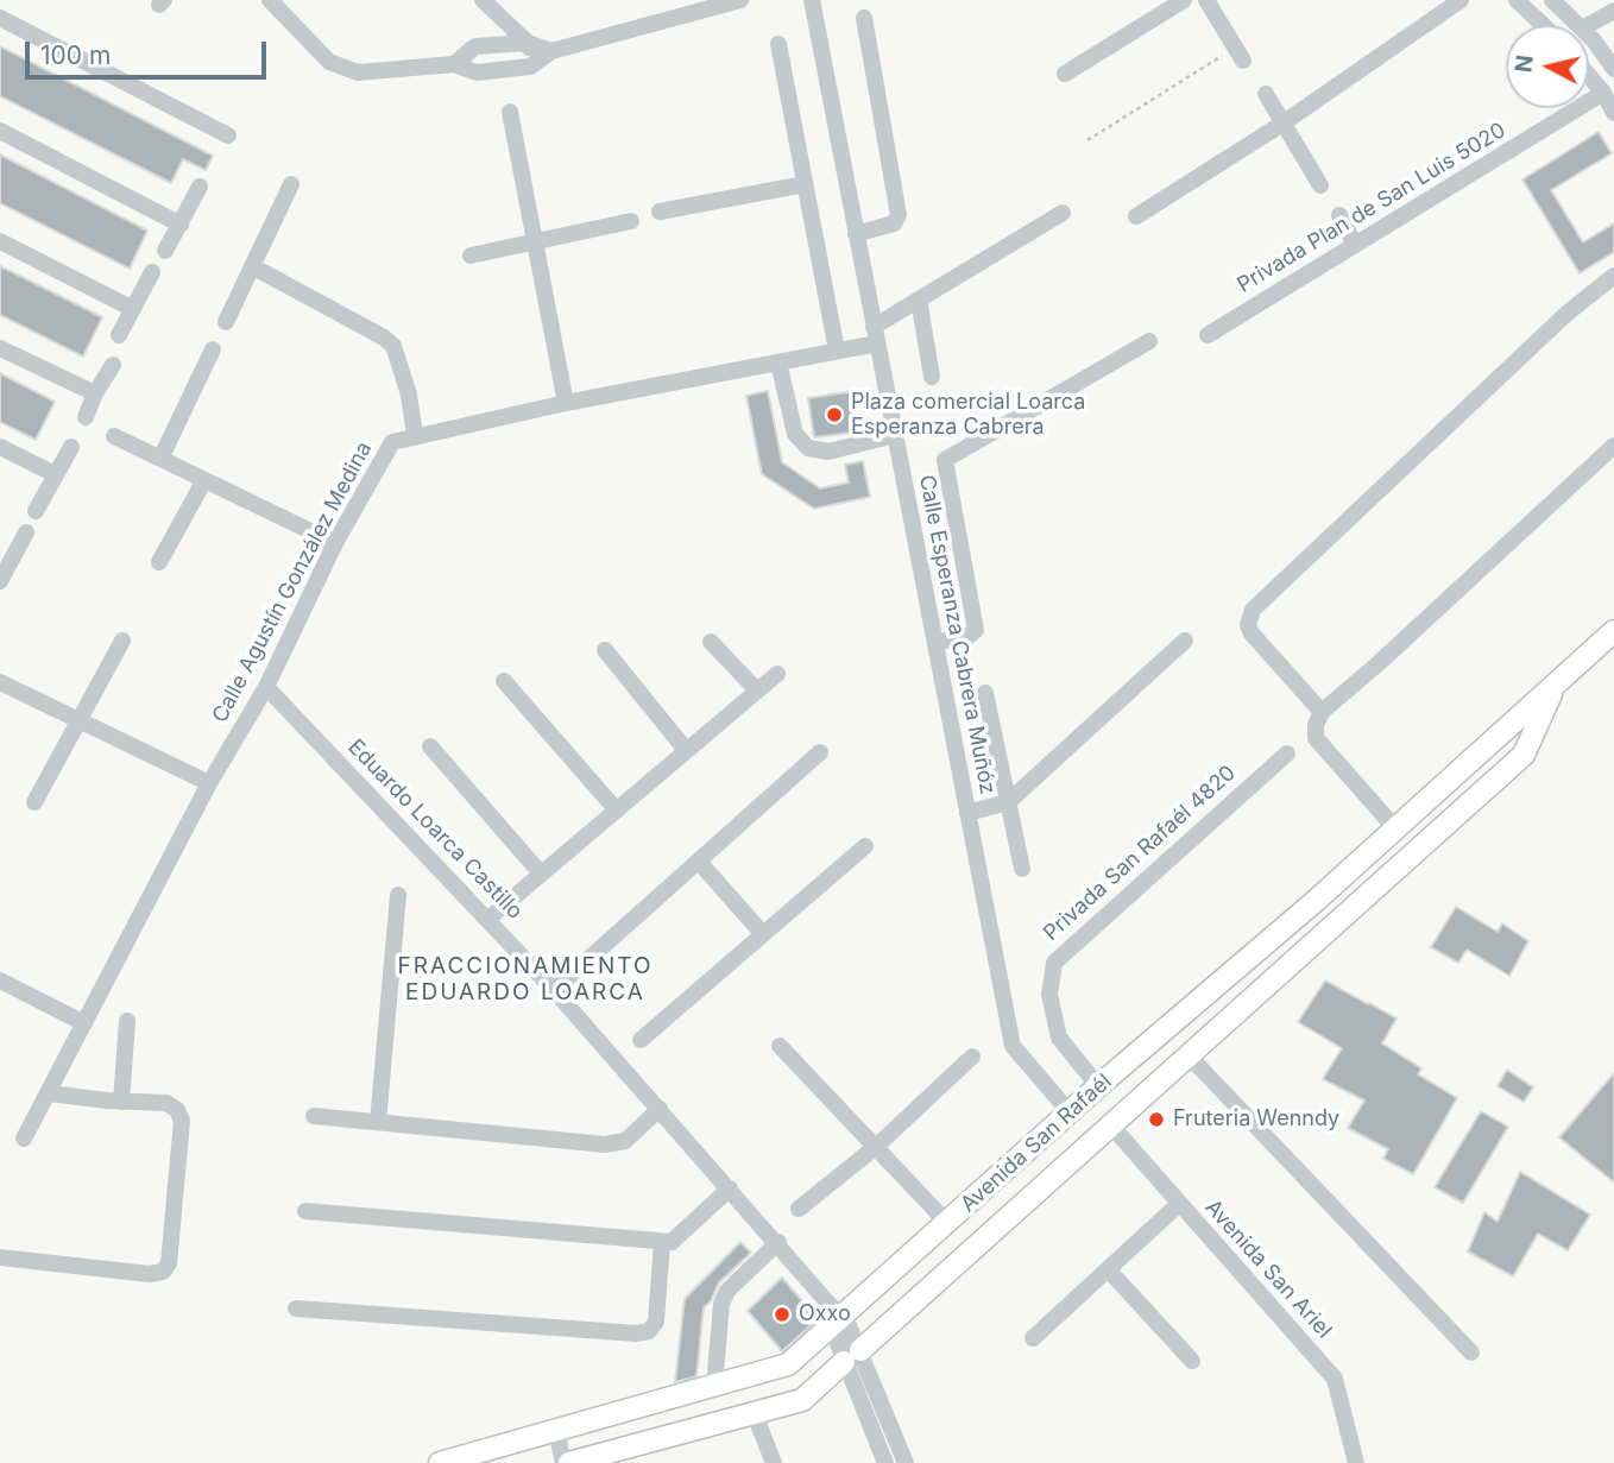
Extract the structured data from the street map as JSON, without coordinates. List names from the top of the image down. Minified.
{"streets":{"main road":["Avenida San Rafaél"],"street":["Privada Plan de San Luis 5020","Calle Agustín González Medina","Calle Esperanza Cabrera Muñóz","Eduardo Loarca Castillo","Privada San Rafaél 4820","Avenida San Ariel"]},"crossings":[["Calle Agustín González Medina","Calle Esperanza Cabrera Muñóz"],["Calle Agustín González Medina","Eduardo Loarca Castillo"],["Calle Esperanza Cabrera Muñóz","Avenida San Rafaél"],["Eduardo Loarca Castillo","Avenida San Rafaél"],["Privada San Rafaél 4820","Avenida San Rafaél"],["Avenida San Rafaél","Avenida San Ariel"]],"districts":["FRACCIONAMIENTO EDUARDO LOARCA"],"places":["Plaza comercial Loarca Esperanza Cabrera","Fruteria Wenndy","Oxxo"],"scale_bar":"100 m","north":"left"}
